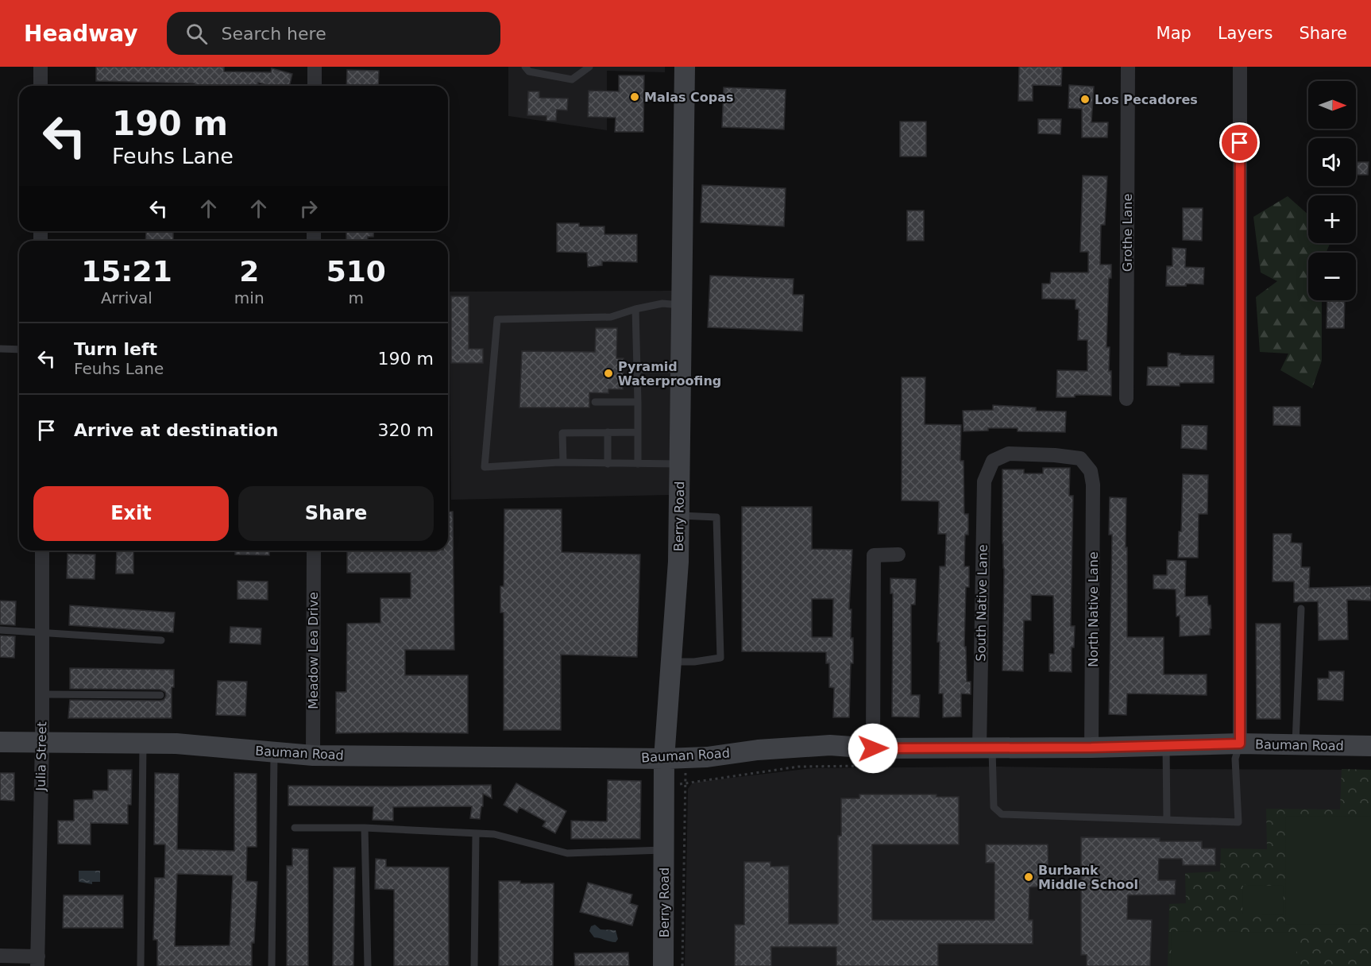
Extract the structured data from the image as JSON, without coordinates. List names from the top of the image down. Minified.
{"streets":{"street":["Grothe Lane","Berry Road","South Native Lane","North Native Lane","Meadow Lea Drive","Bauman Road","Julia Street"]},"crossings":[["Berry Road","Bauman Road"],["South Native Lane","North Native Lane"],["South Native Lane","Bauman Road"],["North Native Lane","Bauman Road"],["Meadow Lea Drive","Bauman Road"],["Bauman Road","Julia Street"]],"places":["Malas Copas","Los Pecadores","Pyramid Waterproofing","Burbank Middle School"],"north":"right","page":{"header":"Headway","search":"Search here","nav":["Map","Layers","Share"],"map_buttons":["+","−"],"turn":["190 m","Feuhs Lane"],"eta":["15:21","Arrival","2","min","510","m"],"list":[{"name":"Turn left","note":"Feuhs Lane","value":"190 m"},{"name":"Arrive at destination","value":"320 m"}],"buttons":["Exit","Share"]}}
